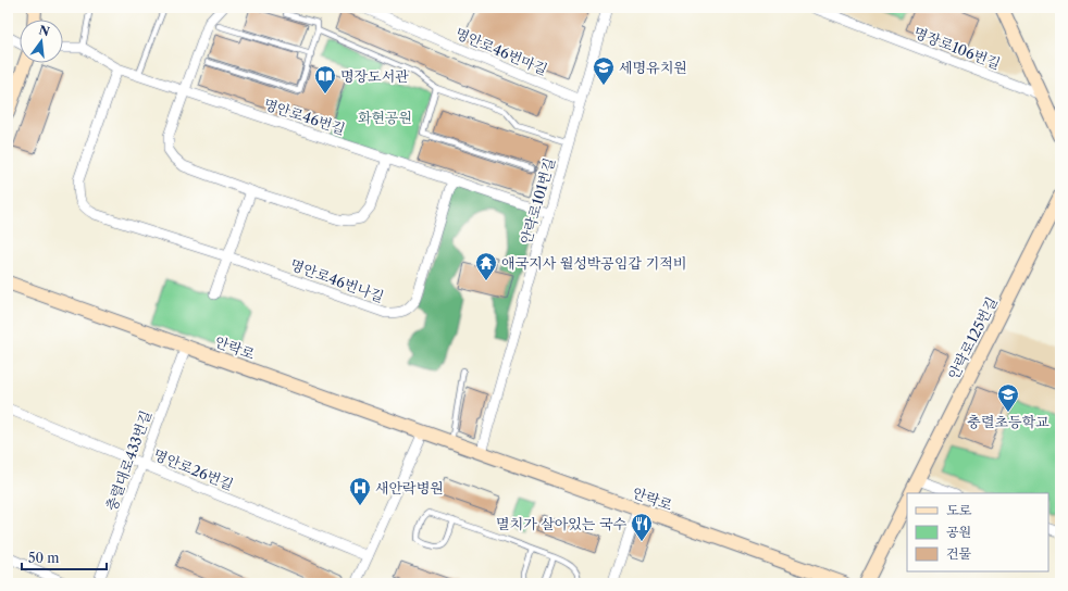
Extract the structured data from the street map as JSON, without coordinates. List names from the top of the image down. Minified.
{"streets":{"main road":["안락로125번길","안락로"],"street":["명장로106번길","명안로46번마길","명안로46번길","안락로101번길","명안로46번나길","충렬대로433번길","명안로26번길"]},"crossings":[["명안로46번마길","안락로101번길"],["명안로46번길","안락로101번길"],["명안로46번길","명안로46번나길"],["안락로101번길","안락로"],["안락로","충렬대로433번길"],["충렬대로433번길","명안로26번길"]],"parks":["화현공원"],"places":{"school or university":["세명유치원","충렬초등학교"],"library":["명장도서관"],"temple":["애국지사 월성박공임갑 기적비"],"hospital":["새안락병원"],"restaurant":["멸치가 살아있는 국수"]},"legend":["도로","공원","건물"],"scale_bar":"50 m","north":"top"}
